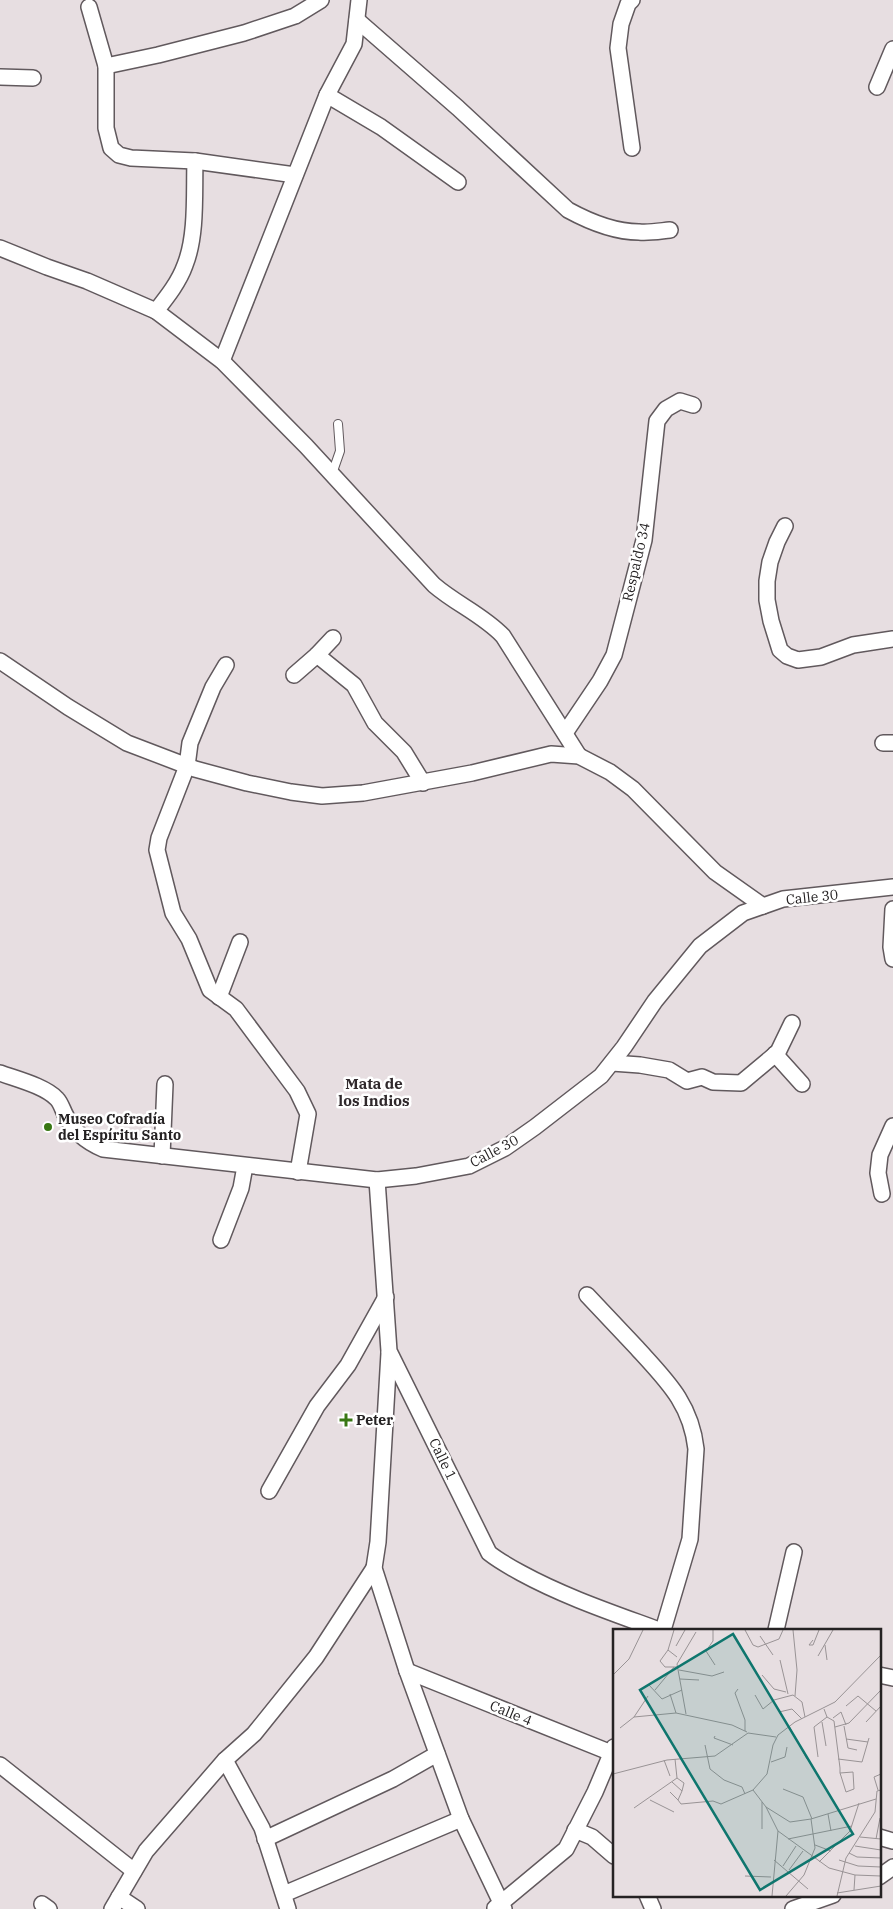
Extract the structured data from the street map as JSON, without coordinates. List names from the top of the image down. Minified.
{"streets":{"street":["Respaldo 34","Calle 30","Calle 1","Calle 4"]},"crossings":[["Calle 30","Calle 1"]],"districts":["Mata de los Indios"],"places":{"other":["Museo Cofradía del Espíritu Santo"],"health":["Peter"]}}
